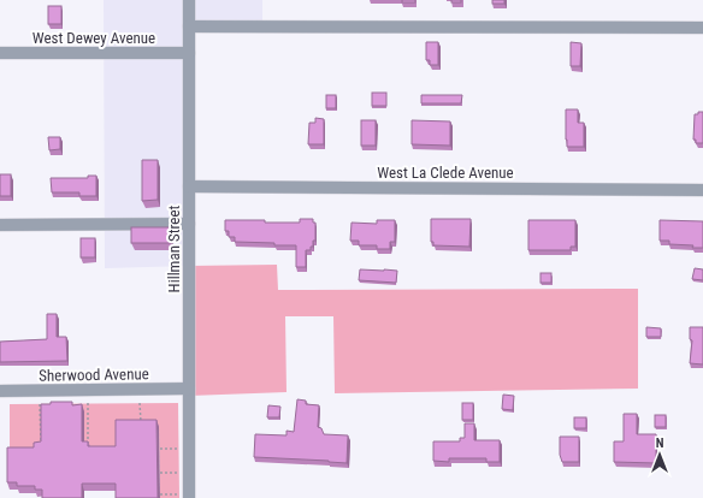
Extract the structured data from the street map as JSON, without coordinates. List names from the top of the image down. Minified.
{"streets":{"street":["West Dewey Avenue","West La Clede Avenue","Hillman Street","Sherwood Avenue"]},"crossings":[["West Dewey Avenue","Hillman Street"],["West La Clede Avenue","Hillman Street"],["Hillman Street","Sherwood Avenue"]],"north":"top"}
